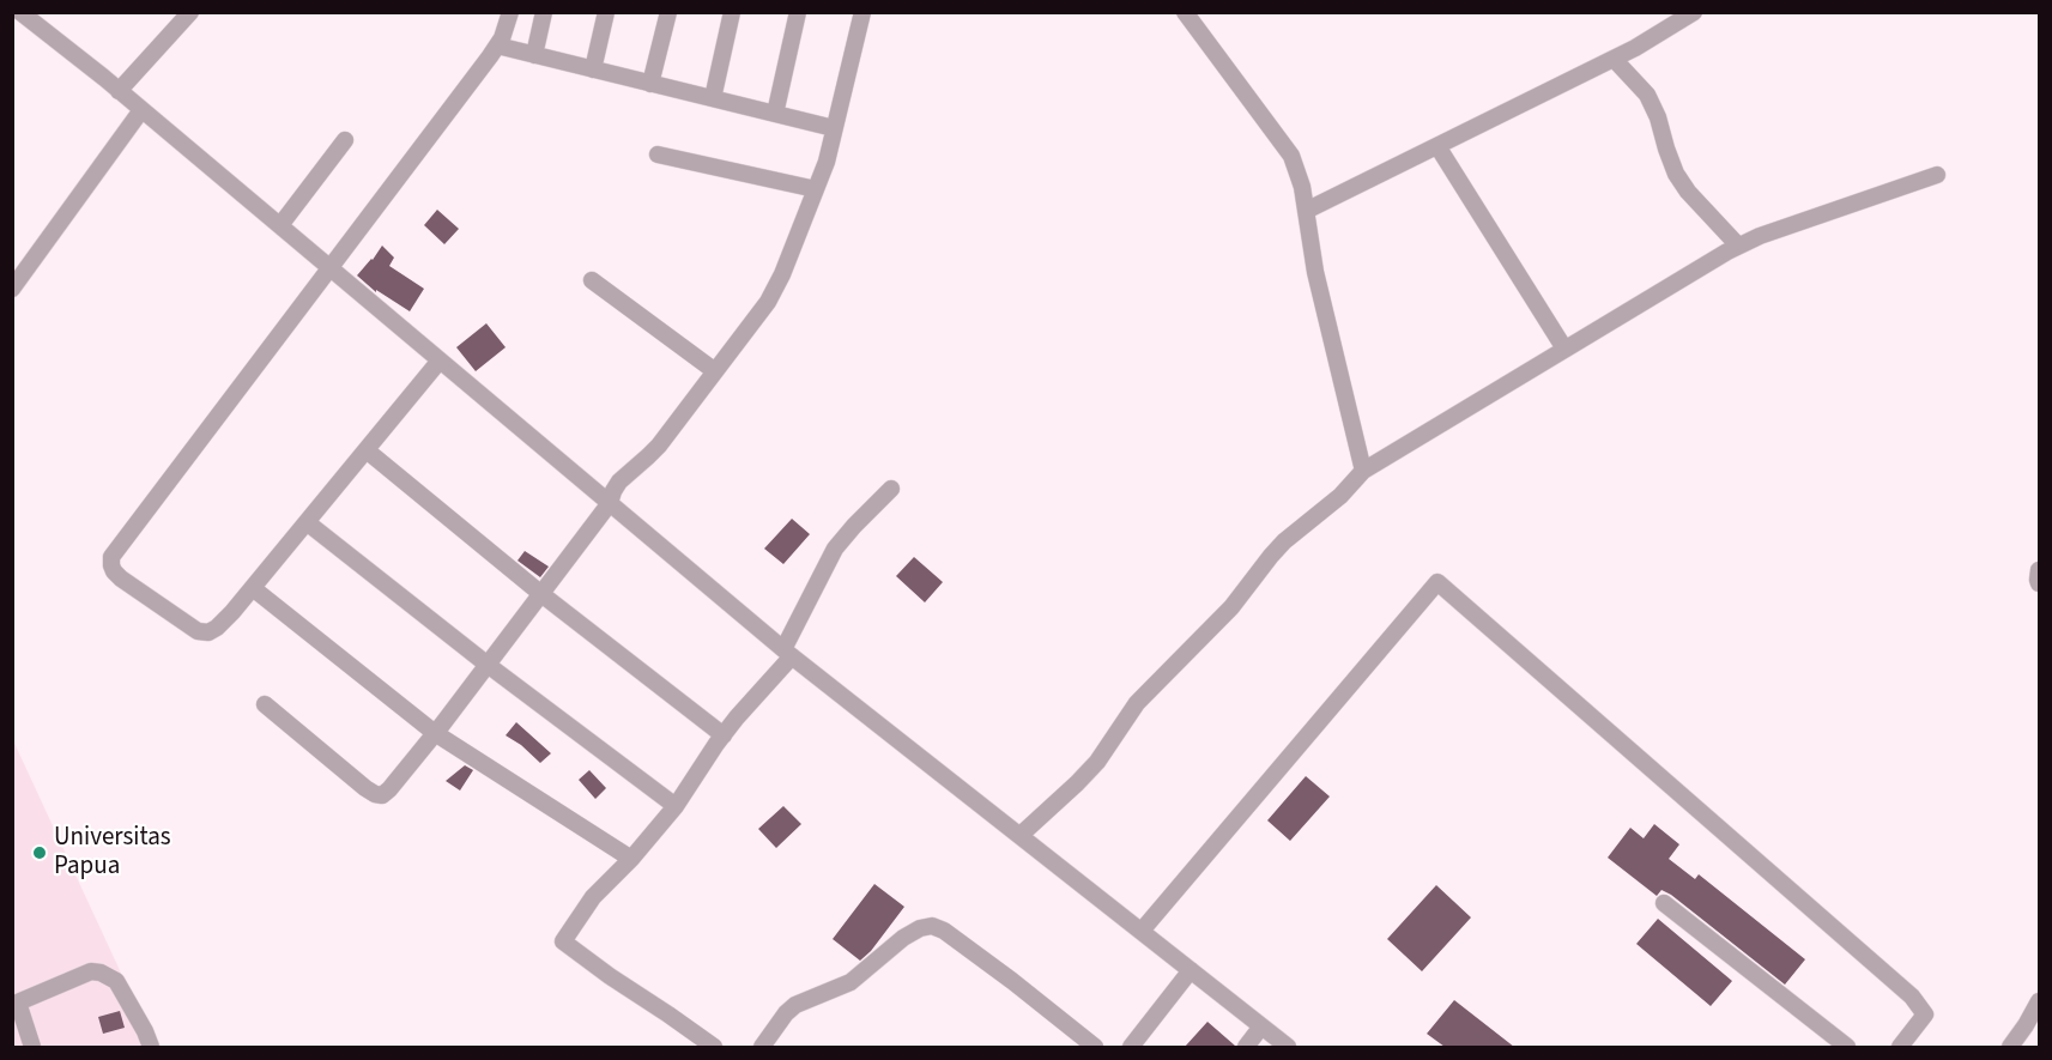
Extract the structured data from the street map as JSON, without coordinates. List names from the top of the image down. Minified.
{"places":["Universitas Papua"]}
